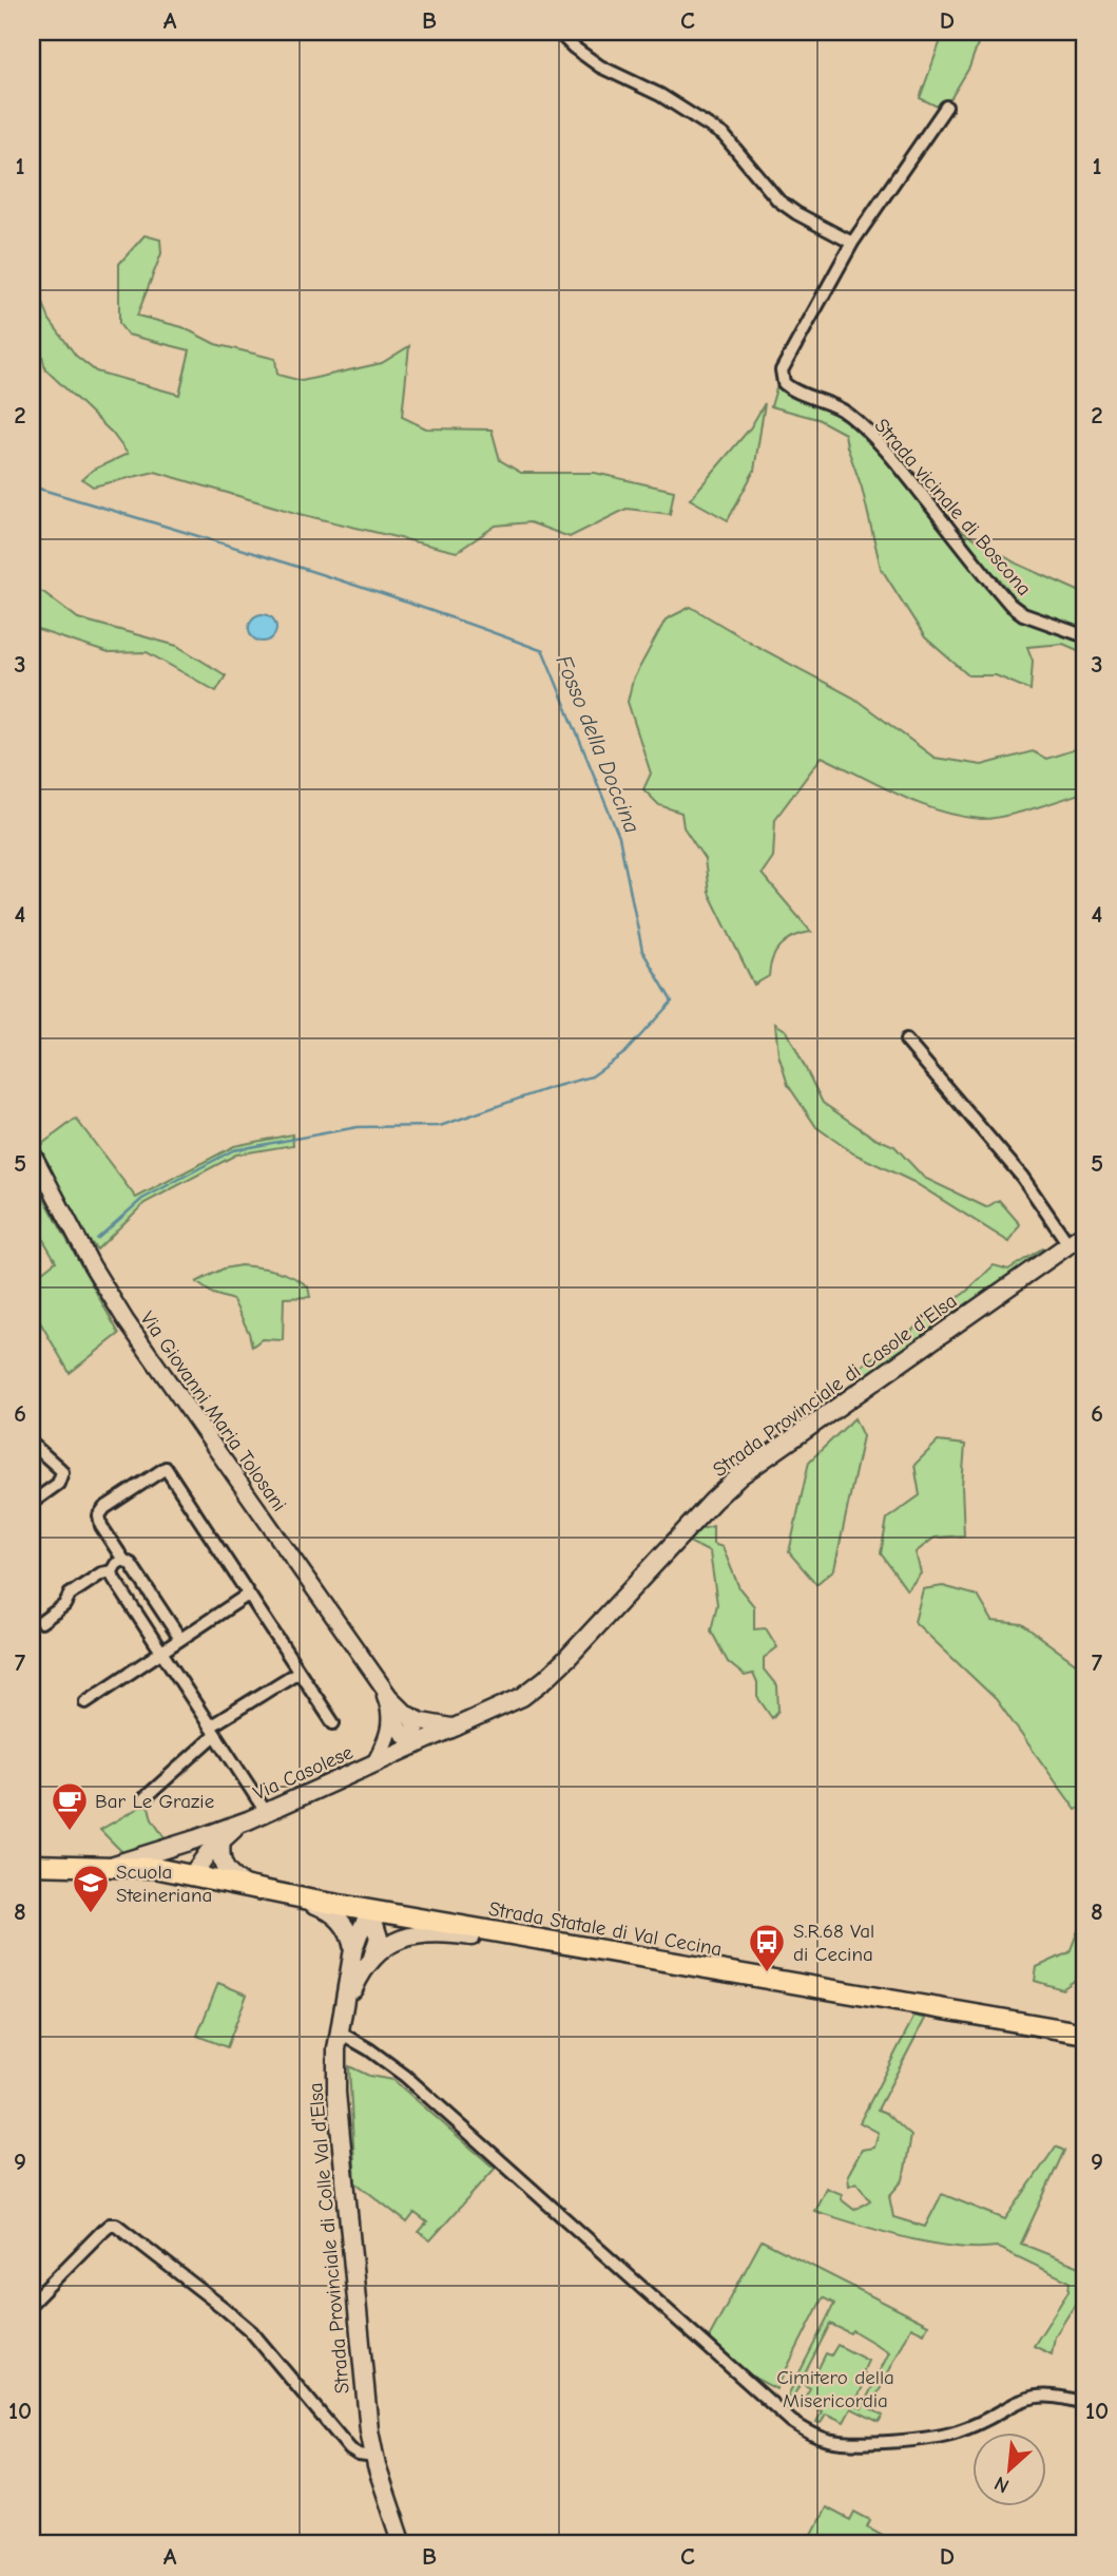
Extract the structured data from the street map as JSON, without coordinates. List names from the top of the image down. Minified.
{"streets":{"main road":["Strada Provinciale di Casole d'Elsa","Via Casolese","Strada Statale di Val Cecina","Strada Provinciale di Colle Val d'Elsa"],"street":["Strada vicinale di Boscona","Via Giovanni Maria Tolosani"]},"crossings":[["Strada Provinciale di Casole d'Elsa","Via Giovanni Maria Tolosani"],["Strada Provinciale di Casole d'Elsa","Via Casolese"],["Via Casolese","Strada Statale di Val Cecina"],["Strada Statale di Val Cecina","Strada Provinciale di Colle Val d'Elsa"]],"water":["Fosso della Doccina"],"parks":["Cimitero della Misericordia"],"places":{"cafe":["Bar Le Grazie"],"school or university":["Scuola Steineriana"],"bus stop":["S.R.68 Val di Cecina"]},"north":"bottom left","grid":{"columns":["A","B","C","D"],"rows":["1","2","3","4","5","6","7","8","9","10"]}}
